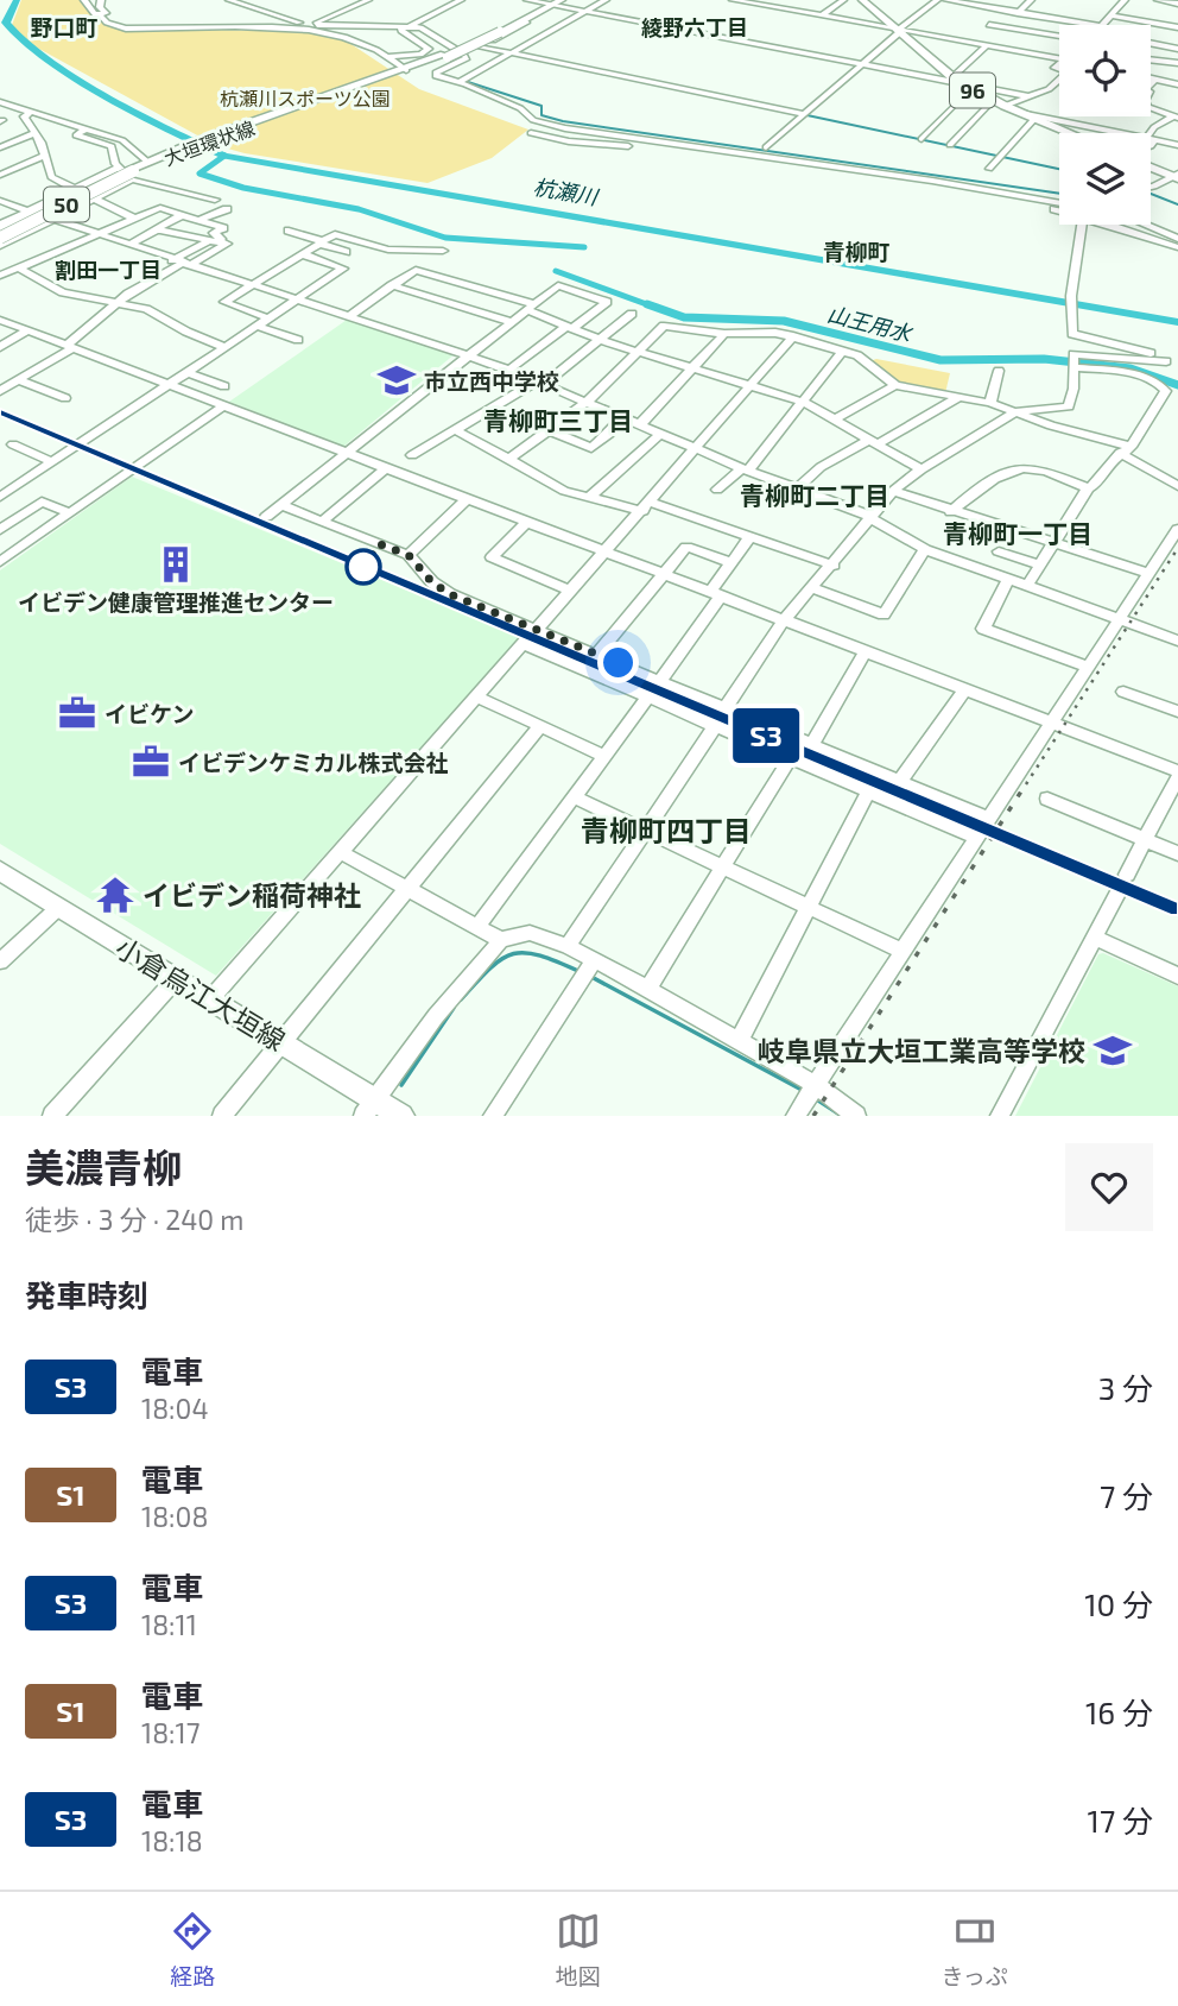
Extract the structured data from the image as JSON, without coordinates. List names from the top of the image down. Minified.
{"streets":{"main road":["96","大垣環状線","50","小倉烏江大垣線"]},"crossings":[["大垣環状線","50"]],"districts":["野口町","綾野六丁目","青柳町","割田一丁目","青柳町三丁目","青柳町二丁目","青柳町一丁目","青柳町四丁目"],"water":["杭瀬川","山王用水"],"parks":["杭瀬川スポーツ公園"],"places":{"school or university":["市立西中学校","岐阜県立大垣工業高等学校"],"building":["イビデン健康管理推進センター"],"office":["イビケン","イビデンケミカル株式会社"],"temple":["イビデン稲荷神社"]},"page":{"on_map":"S3","heading":[["美濃青柳","徒歩 · 3 分 · 240 m"],"発車時刻"],"list":[{"mark":"S3","name":"電車","note":"18:04","value":"3 分"},{"mark":"S1","name":"電車","note":"18:08","value":"7 分"},{"mark":"S3","name":"電車","note":"18:11","value":"10 分"},{"mark":"S1","name":"電車","note":"18:17","value":"16 分"},{"mark":"S3","name":"電車","note":"18:18","value":"17 分"}],"tabs":["経路","地図","きっぷ"]}}
